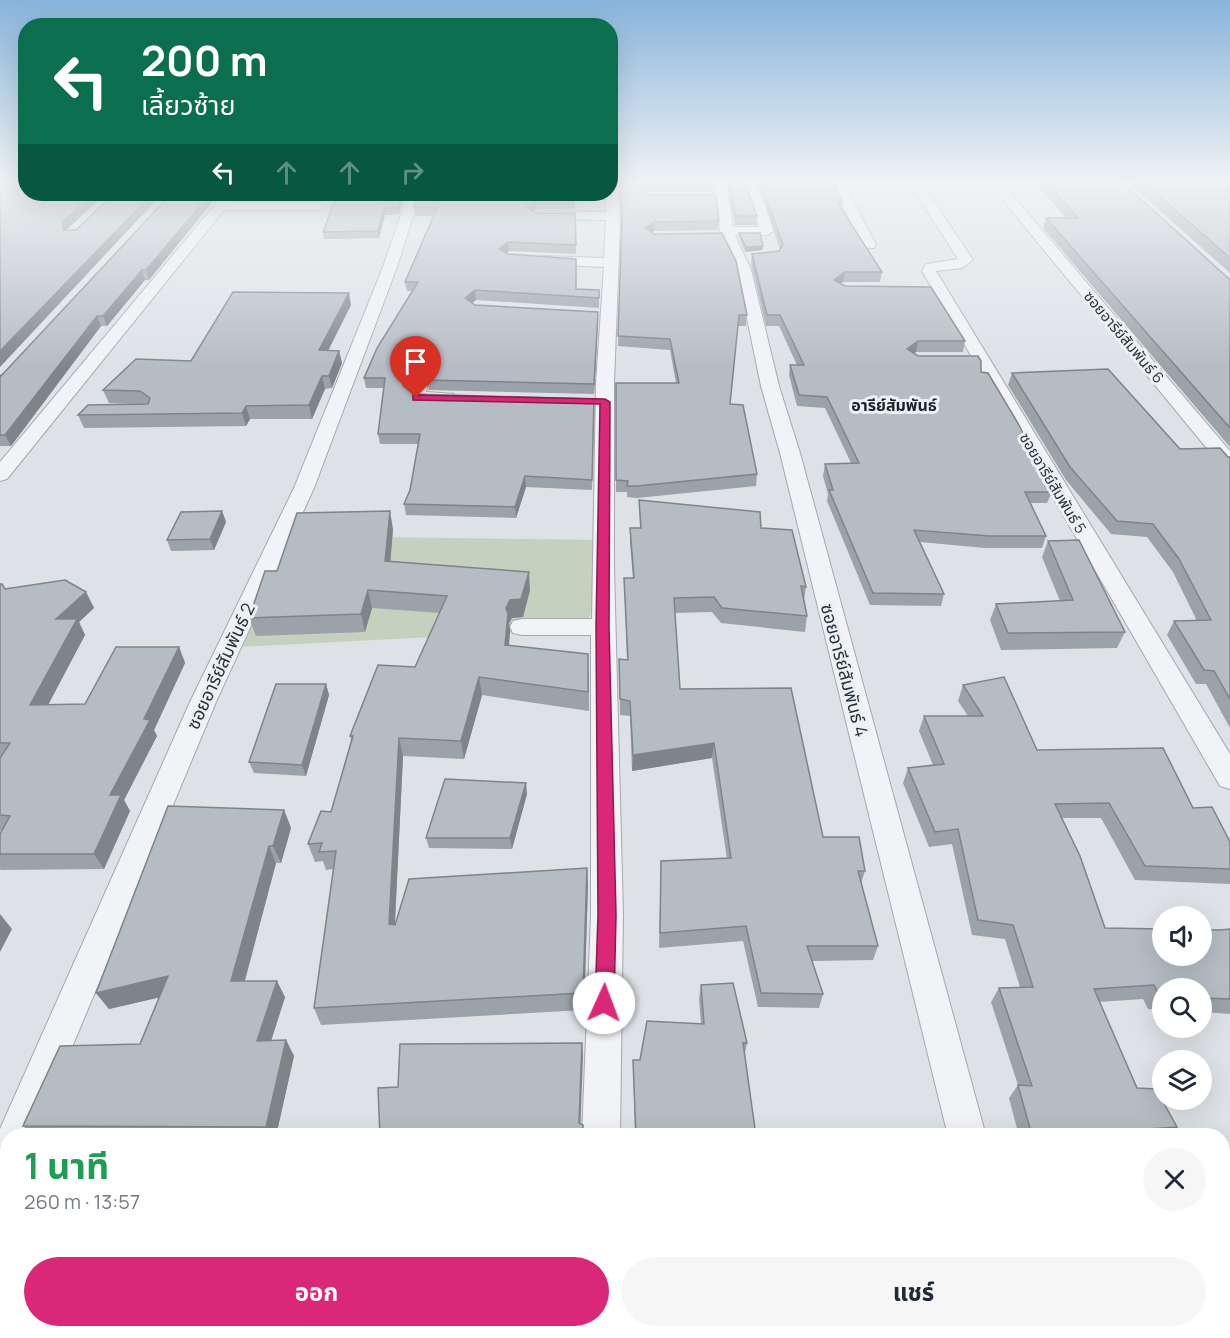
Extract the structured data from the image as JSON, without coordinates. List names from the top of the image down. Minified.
{"streets":{"street":["ซอยอารีย์สัมพันธ์ 6","ซอยอารีย์สัมพันธ์ 5","ซอยอารีย์สัมพันธ์ 2","ซอยอารีย์สัมพันธ์ 4"]},"districts":["อารีย์สัมพันธ์"],"page":{"turn":["200 m","เลี้ยวซ้าย"],"heading":["1 นาที","260 m · 13:57"],"buttons":["ออก","แชร์"]}}
